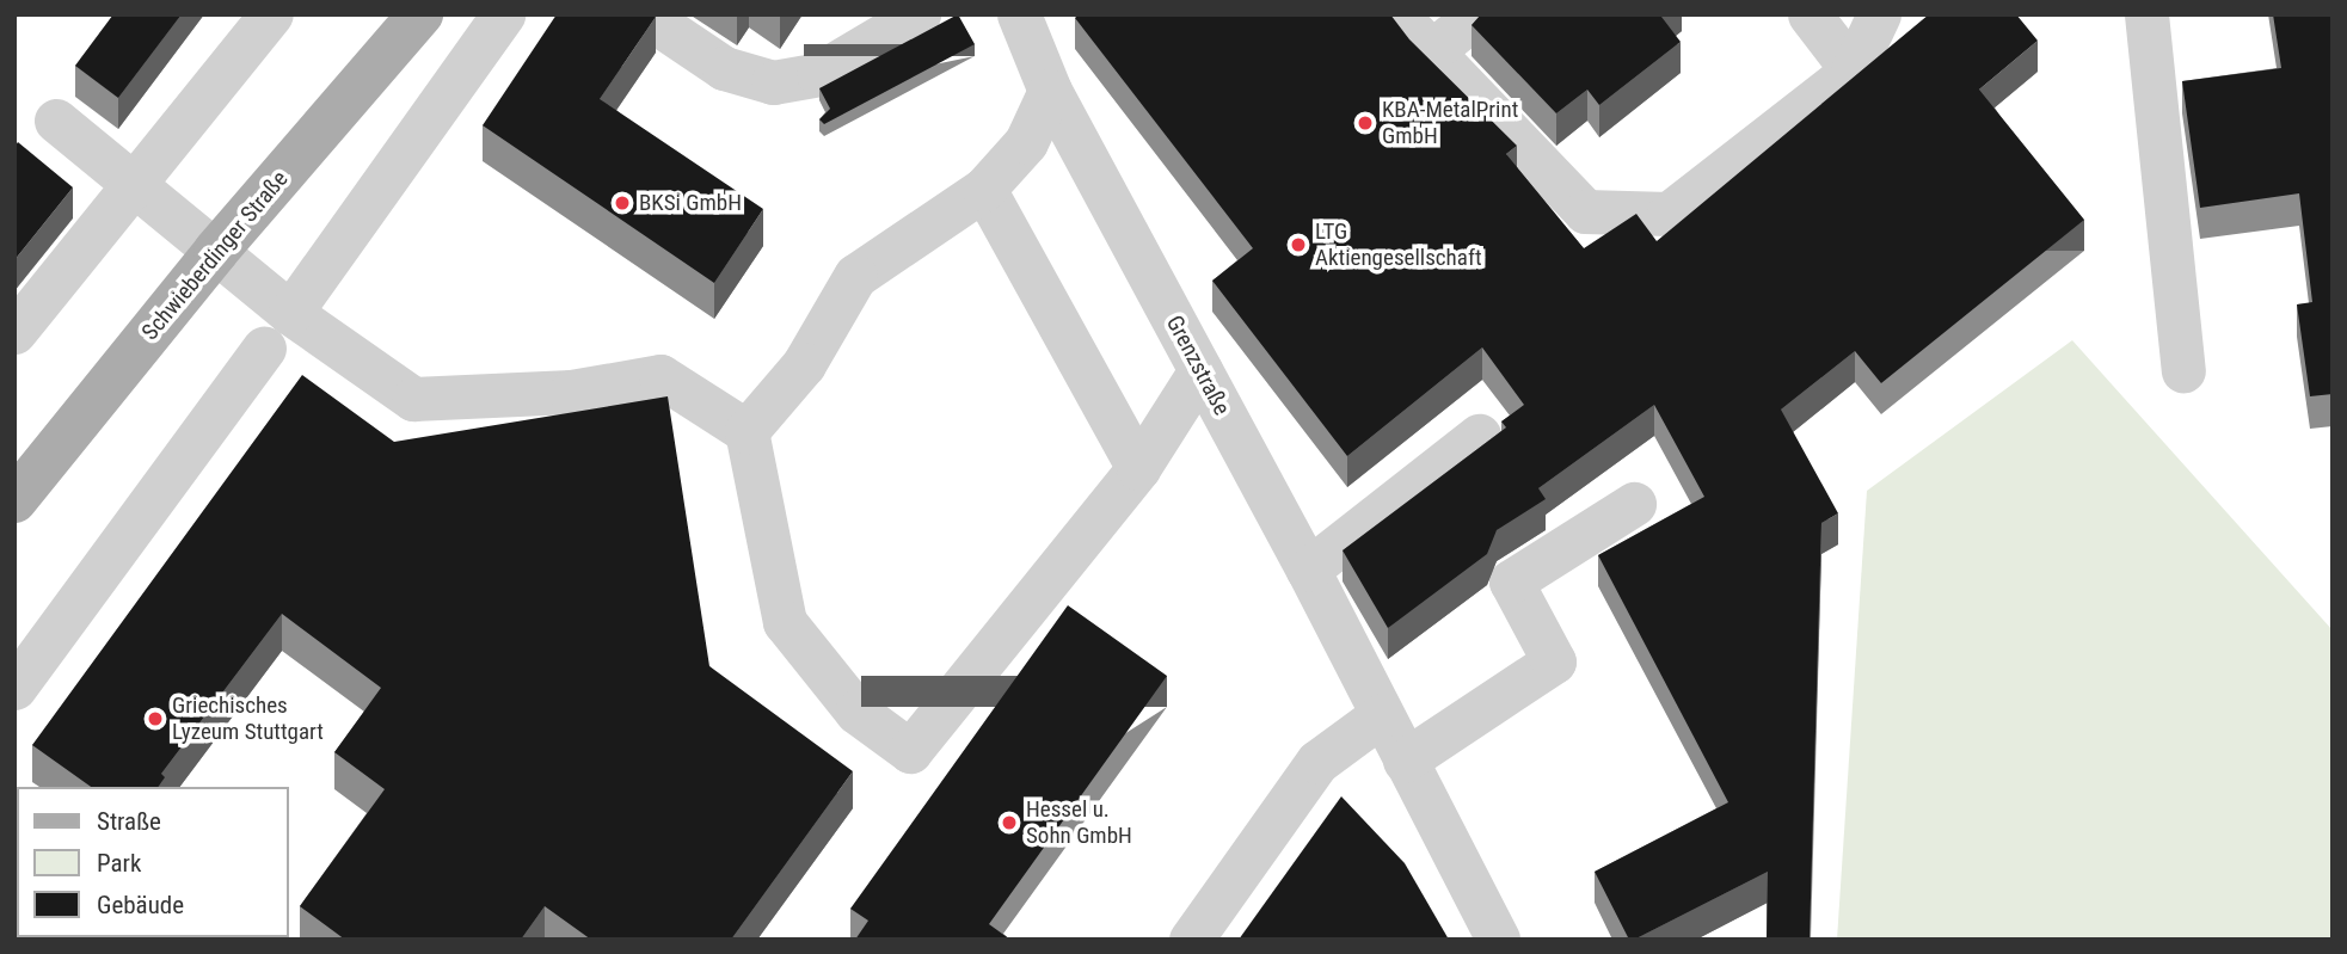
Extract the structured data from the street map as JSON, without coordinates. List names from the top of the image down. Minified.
{"streets":{"main road":["Schwieberdinger Straße"],"street":["Grenzstraße"]},"places":["KBA-MetalPrint GmbH","BKSi GmbH","LTG Aktiengesellschaft","Griechisches Lyzeum Stuttgart","Hessel u. Sohn GmbH"],"legend":["Straße","Park","Gebäude"]}
